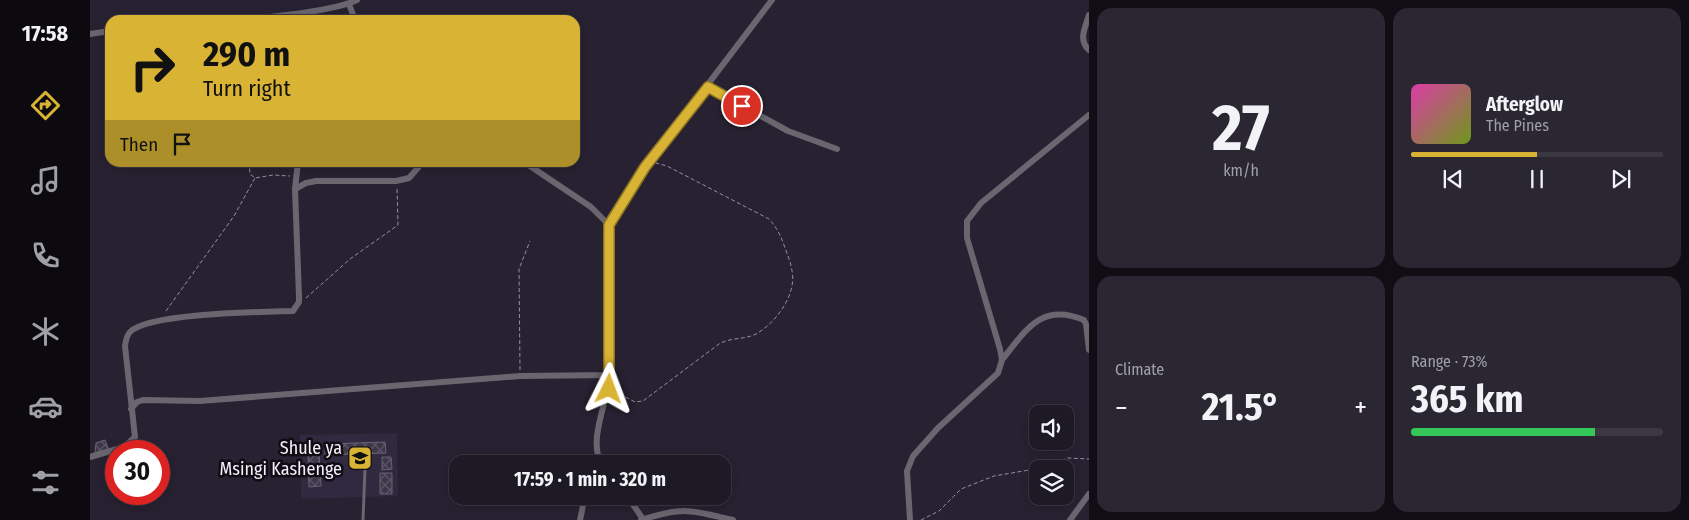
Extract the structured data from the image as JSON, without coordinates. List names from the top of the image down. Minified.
{"places":{"school or university":["Shule ya Msingi Kashenge"]},"page":{"tabs":"17:58","tile":[["27","km/h"],"Climate",["Range · 73%","365 km"]],"turn":["290 m","Turn right"],"song":["Afterglow","The Pines"],"then":"Then","heat":["−","21.5°","+"],"limit":"30","trip":"17:59 · 1 min · 320 m"}}
